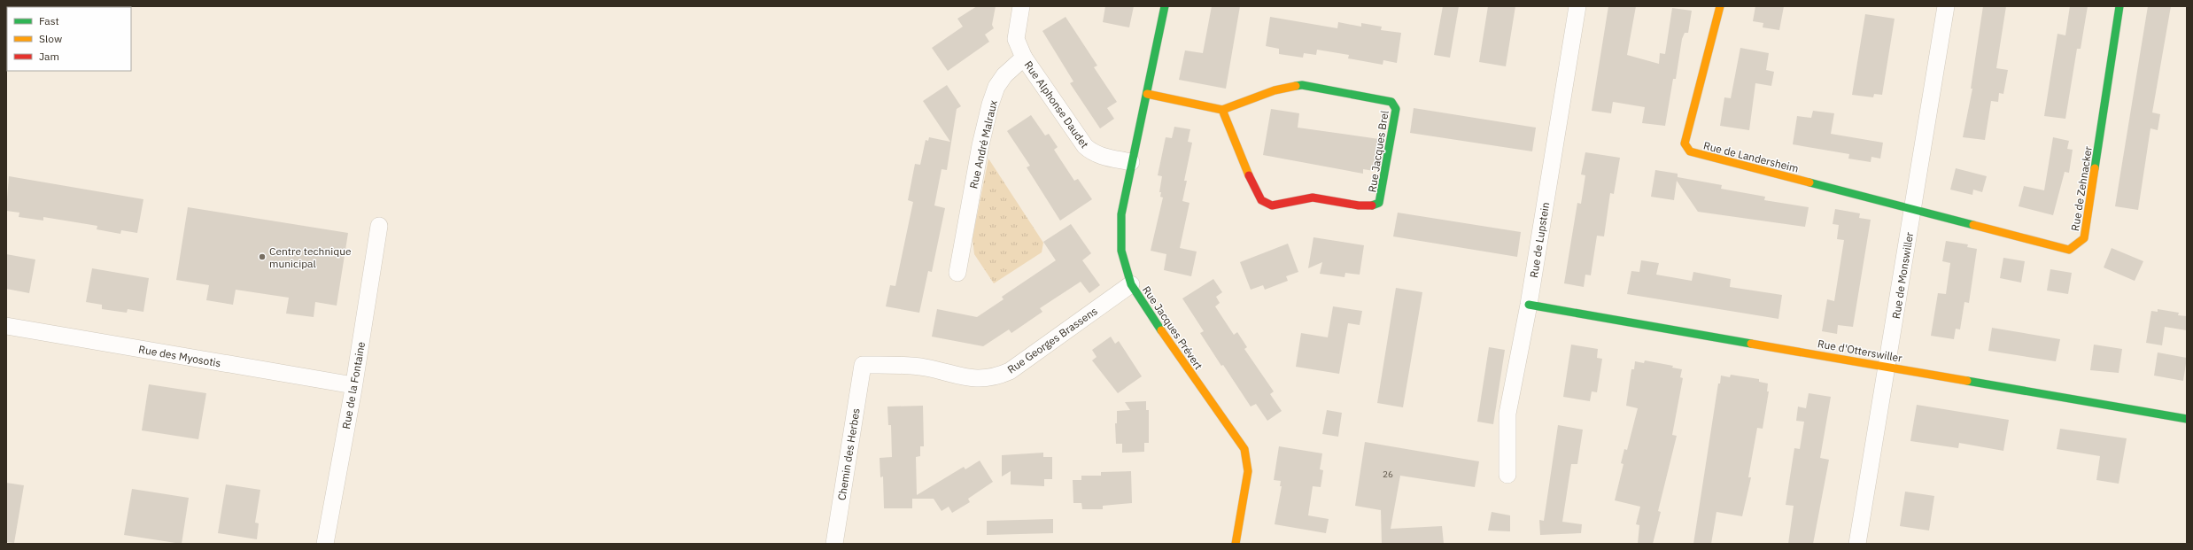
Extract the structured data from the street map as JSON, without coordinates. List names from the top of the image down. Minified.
{"streets":{"street":["Rue Alphonse Daudet","Rue André Malraux","Rue Jacques Brel","Rue de Landersheim","Rue de Zehnacker","Rue de Lupstein","Rue de Monswiller","Rue Jacques Prévert","Rue Georges Brassens","Rue d'Otterswiller","Rue des Myosotis","Rue de la Fontaine","Chemin des Herbes"]},"crossings":[["Rue Alphonse Daudet","Rue André Malraux"],["Rue Alphonse Daudet","Rue Jacques Prévert"],["Rue de Landersheim","Rue de Zehnacker"],["Rue de Landersheim","Rue de Monswiller"],["Rue de Zehnacker","Rue de Monswiller"],["Rue de Lupstein","Rue d'Otterswiller"],["Rue de Monswiller","Rue d'Otterswiller"],["Rue Jacques Prévert","Rue Georges Brassens"],["Rue Georges Brassens","Chemin des Herbes"],["Rue des Myosotis","Rue de la Fontaine"]],"places":["Centre technique municipal"],"house_numbers":["26"],"legend":["Fast","Slow","Jam"]}
